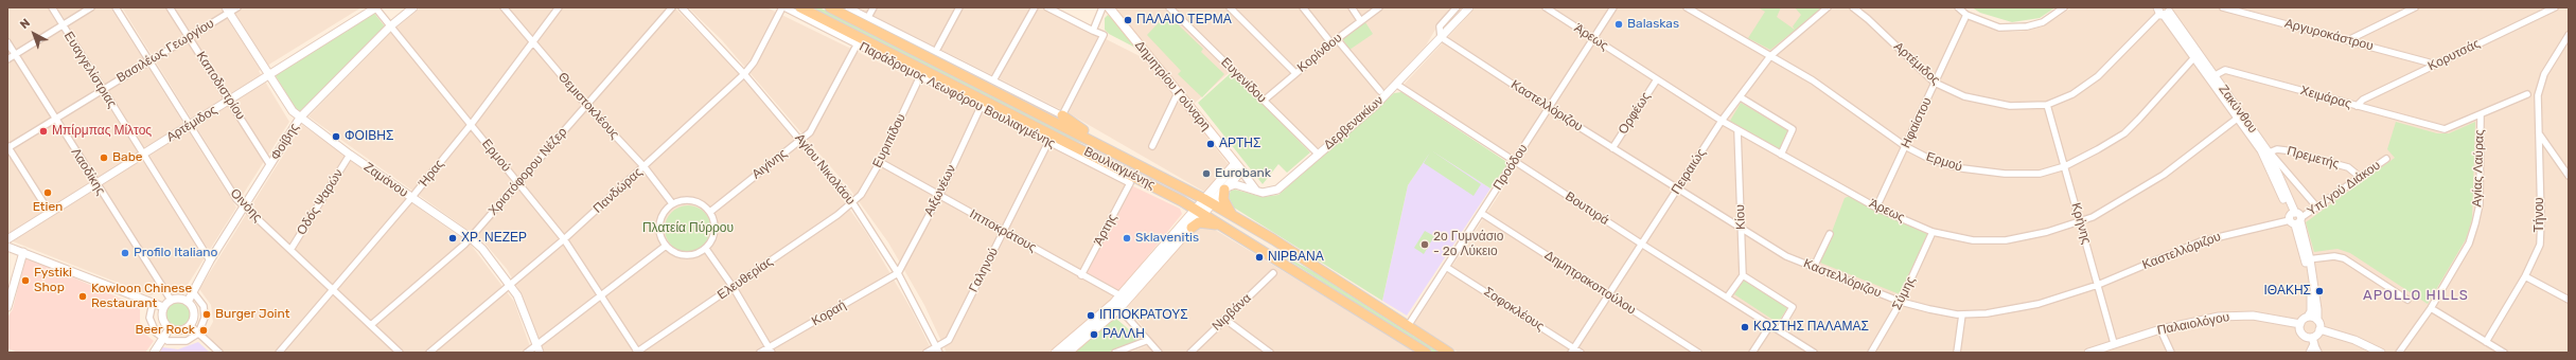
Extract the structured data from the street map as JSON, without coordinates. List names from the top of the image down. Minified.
{"streets":{"main road":["Δημητρίου Γούναρη","Βουλιαγμένης"],"street":["Αργυροκάστρου","Άρεως","Βασιλέως Γεωργίου","Κορίνθου","Κορυτσάς","Αρτέμιδος","Ευαγγελίστριας","Ευγενίδου","Καποδιστρίου","Παράδρομος Λεωφόρου Βουλιαγμένης","Χειμάρας","Θεμιστοκλέους","Καστελλόριζου","Ζακύνθου","Ορφέως","Δερβενακίων","Ηφαίστου","Ευριπίδου","Φοίβης","Ερμού","Πρεμετής","Αιγίνης","Προόδου","Αγίας Λαύρας","Αγίου Νικολάου","Λαοδίκης","Χριστόφορου Νέζερ","Πειραιώς","Ήρας","Ζαμάνου","Υπ/γού Διάκου","Πανδώρας","Αιξωνέων","Οδóς Ψαρών","Οινόης","Βουτυρά","Τήνου","Κίου","Κρήνης","Άρτης","Ιπποκράτους","Γαληνού","Ελευθερίας","Δημητρακοπούλου","Σύμης","Σοφοκλέους","Νιρβάνα","Κοραή","Παλαιολόγου"]},"crossings":[["Αργυροκάστρου","Κορυτσάς"],["Άρεως","Ζακύνθου"],["Άρεως","Ορφέως"],["Άρεως","Ηφαίστου"],["Άρεως","Προόδου"],["Άρεως","Πειραιώς"],["Άρεως","Κίου"],["Άρεως","Κρήνης"],["Άρεως","Σύμης"],["Βασιλέως Γεωργίου","Ευαγγελίστριας"],["Βασιλέως Γεωργίου","Καποδιστρίου"],["Βασιλέως Γεωργίου","Λαοδίκης"],["Βασιλέως Γεωργίου","Ζαμάνου"],["Βασιλέως Γεωργίου","Οινόης"],["Κορίνθου","Ευγενίδου"],["Κορυτσάς","Χειμάρας"],["Αρτέμιδος","Ευαγγελίστριας"],["Αρτέμιδος","Καποδιστρίου"],["Αρτέμιδος","Ζακύνθου"],["Αρτέμιδος","Ηφαίστου"],["Αρτέμιδος","Ερμού"],["Αρτέμιδος","Λαοδίκης"],["Αρτέμιδος","Ζαμάνου"],["Αρτέμιδος","Οινόης"],["Αρτέμιδος","Κρήνης"],["Ευαγγελίστριας","Φοίβης"],["Ευγενίδου","Δερβενακίων"],["Καποδιστρίου","Φοίβης"],["Παράδρομος Λεωφόρου Βουλιαγμένης","Ευριπίδου"],["Παράδρομος Λεωφόρου Βουλιαγμένης","Αιγίνης"],["Παράδρομος Λεωφόρου Βουλιαγμένης","Πανδώρας"],["Παράδρομος Λεωφόρου Βουλιαγμένης","Αιξωνέων"],["Παράδρομος Λεωφόρου Βουλιαγμένης","Άρτης"],["Παράδρομος Λεωφόρου Βουλιαγμένης","Γαληνού"],["Χειμάρας","Ζακύνθου"],["Χειμάρας","Αγίας Λαύρας"],["Θεμιστοκλέους","Αιγίνης"],["Θεμιστοκλέους","Χριστόφορου Νέζερ"],["Θεμιστοκλέους","Ήρας"],["Θεμιστοκλέους","Πανδώρας"],["Καστελλόριζου","Ζακύνθου"],["Καστελλόριζου","Ορφέως"],["Καστελλόριζου","Δερβενακίων"],["Καστελλόριζου","Προόδου"],["Καστελλόριζου","Πειραιώς"],["Καστελλόριζου","Υπ/γού Διάκου"],["Καστελλόριζου","Κίου"],["Καστελλόριζου","Κρήνης"],["Καστελλόριζου","Σύμης"],["Ζακύνθου","Ερμού"],["Ζακύνθου","Πρεμετής"],["Ζακύνθου","Υπ/γού Διάκου"],["Ζακύνθου","Παλαιολόγου"],["Δερβενακίων","Βουτυρά"],["Ηφαίστου","Ερμού"],["Ευριπίδου","Αγίου Νικολάου"],["Ευριπίδου","Ιπποκράτους"],["Ευριπίδου","Ελευθερίας"],["Φοίβης","Ερμού"],["Φοίβης","Λαοδίκης"],["Φοίβης","Ζαμάνου"],["Φοίβης","Οινόης"],["Ερμού","Χριστόφορου Νέζερ"],["Ερμού","Πειραιώς"],["Ερμού","Ήρας"],["Ερμού","Πανδώρας"],["Ερμού","Κρήνης"],["Ερμού","Ελευθερίας"],["Πρεμετής","Υπ/γού Διάκου"],["Αιγίνης","Αγίου Νικολάου"],["Προόδου","Βουλιαγμένης"],["Προόδου","Βουτυρά"],["Προόδου","Δημητρακοπούλου"],["Προόδου","Σοφοκλέους"],["Αγίου Νικολάου","Πανδώρας"],["Αγίου Νικολάου","Αιξωνέων"],["Αγίου Νικολάου","Γαληνού"],["Αγίου Νικολάου","Ελευθερίας"],["Αγίου Νικολάου","Κοραή"],["Χριστόφορου Νέζερ","Ζαμάνου"],["Χριστόφορου Νέζερ","Οινόης"],["Πειραιώς","Βουτυρά"],["Πειραιώς","Δημητρακοπούλου"],["Πειραιώς","Σοφοκλέους"],["Ήρας","Ζαμάνου"],["Ήρας","Οινόης"],["Ζαμάνου","Πανδώρας"],["Ζαμάνου","Οδóς Ψαρών"],["Αιξωνέων","Ιπποκράτους"],["Αιξωνέων","Κοραή"],["Οδóς Ψαρών","Οινόης"],["Κρήνης","Παλαιολόγου"],["Άρτης","Ιπποκράτους"],["Ιπποκράτους","Γαληνού"]],"districts":["APOLLO HILLS"],"parks":["Πλατεία Πύρρου"],"places":["ΠΑΛΑΙΟ ΤΕΡΜΑ","Balaskas","Μπίρμπας Μίλτος","ΦΟΙΒΗΣ","ΑΡΤΗΣ","Babe","Eurobank","Etien","ΧΡ. ΝΕΖΕΡ","Sklavenitis","2ο Γυμνάσιο - 2ο Λύκειο","Profilo Italiano","ΝΙΡΒΑΝΑ","Fystiki Shop","ΙΘΑΚΗΣ","Kowloon Chinese Restaurant","Burger Joint","ΙΠΠΟΚΡΑΤΟΥΣ","ΚΩΣΤΗΣ ΠΑΛΑΜΑΣ","Beer Rock","ΡΑΛΛΗ"],"north":"top left"}
